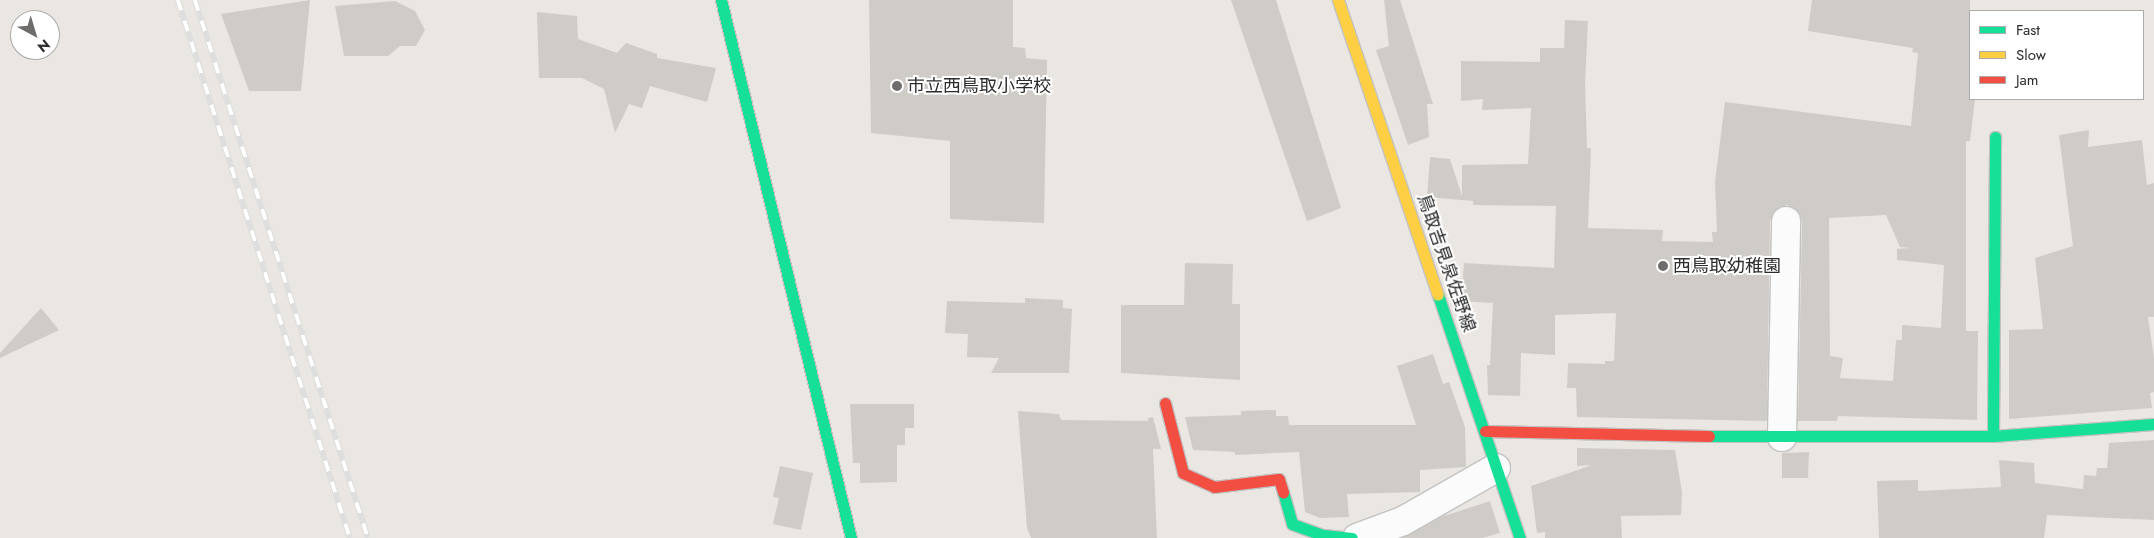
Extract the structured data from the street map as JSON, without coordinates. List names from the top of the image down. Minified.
{"streets":{"street":["鳥取吉見泉佐野線"]},"places":["市立西鳥取小学校","西鳥取幼稚園"],"legend":["Fast","Slow","Jam"],"north":"bottom right"}
